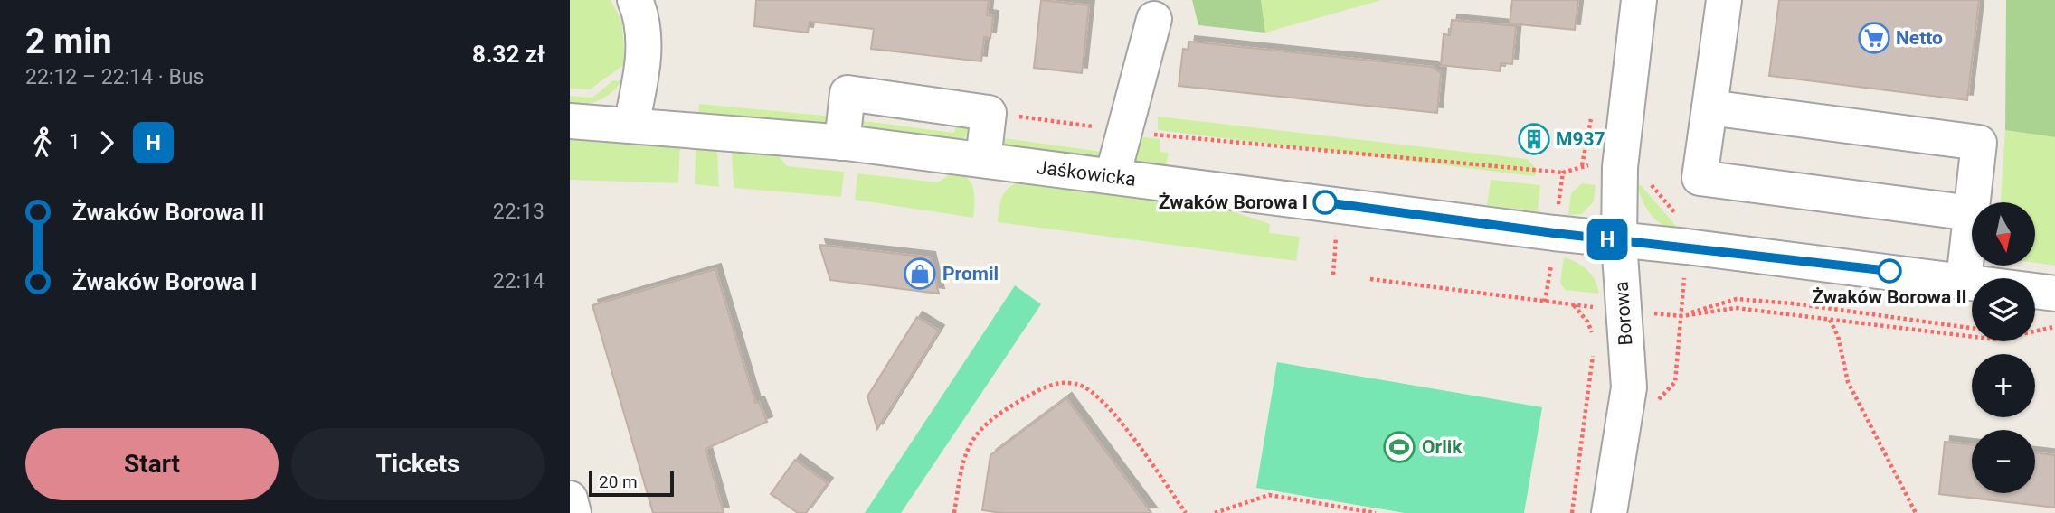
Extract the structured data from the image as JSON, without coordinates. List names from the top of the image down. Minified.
{"streets":{"street":["Jaśkowicka","Borowa"]},"crossings":[["Jaśkowicka","Borowa"]],"places":{"supermarket":["Netto"],"building":["M937"],"other":["Żwaków Borowa I","Żwaków Borowa II"],"shop":["Promil"],"sports":["Orlik"]},"lines":["bus line H"],"scale_bar":"20 m","north":"bottom","page":{"heading":["2 min","22:12 – 22:14 · Bus","8.32 zł"],"on_map":"H","legs":["1","H"],"list":[{"name":"Żwaków Borowa II","value":"22:13"},{"name":"Żwaków Borowa I","value":"22:14"}],"map_buttons":["+","−"],"buttons":["Start","Tickets"],"scale":"20 m"}}
